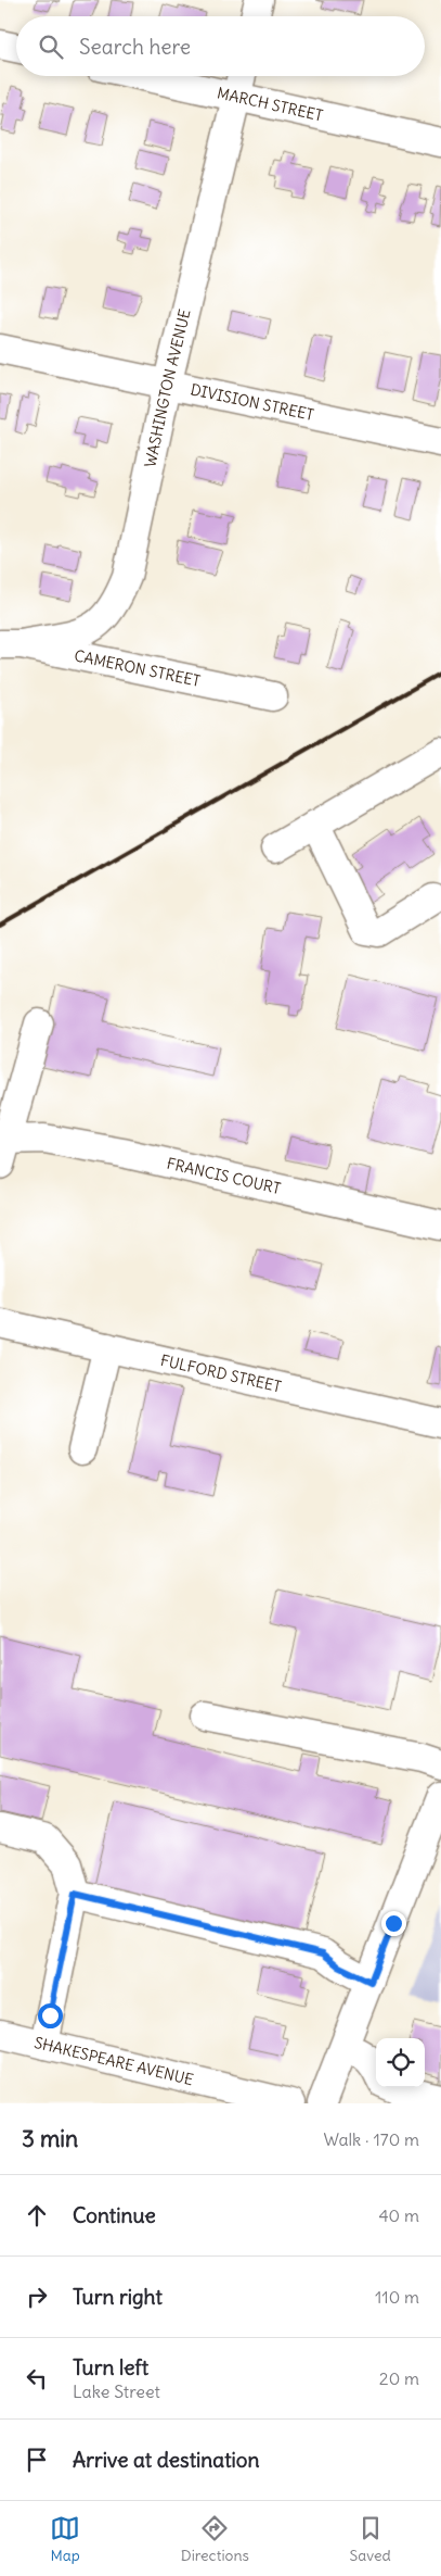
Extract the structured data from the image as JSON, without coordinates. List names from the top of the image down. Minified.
{"streets":{"street":["MARCH STREET","WASHINGTON AVENUE","DIVISION STREET","CAMERON STREET","FRANCIS COURT","FULFORD STREET","SHAKESPEARE AVENUE"]},"crossings":[["MARCH STREET","WASHINGTON AVENUE"],["WASHINGTON AVENUE","DIVISION STREET"],["WASHINGTON AVENUE","CAMERON STREET"]],"page":{"search":"Search here","heading":["3 min","Walk · 170 m"],"list":[["Continue","40 m"],["Turn right","110 m"],["Turn left","Lake Street","20 m"],"Arrive at destination"],"nav":["Map","Directions","Saved"]}}
